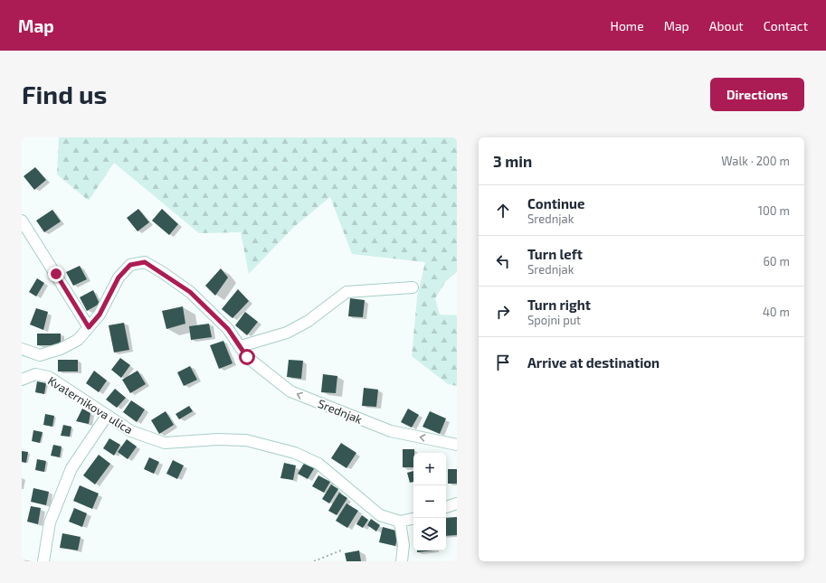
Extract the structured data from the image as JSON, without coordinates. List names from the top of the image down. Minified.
{"streets":{"street":["Kvaternikova ulica","Srednjak"]},"one_way":["Srednjak"],"page":{"header":"Map","nav":["Home","Map","About","Contact"],"buttons":"Directions","title":"Find us","heading":["3 min","Walk · 200 m"],"list":[["Continue","Srednjak","100 m"],["Turn left","Srednjak","60 m"],["Turn right","Spojni put","40 m"],"Arrive at destination"],"map_buttons":["+","−"]}}
